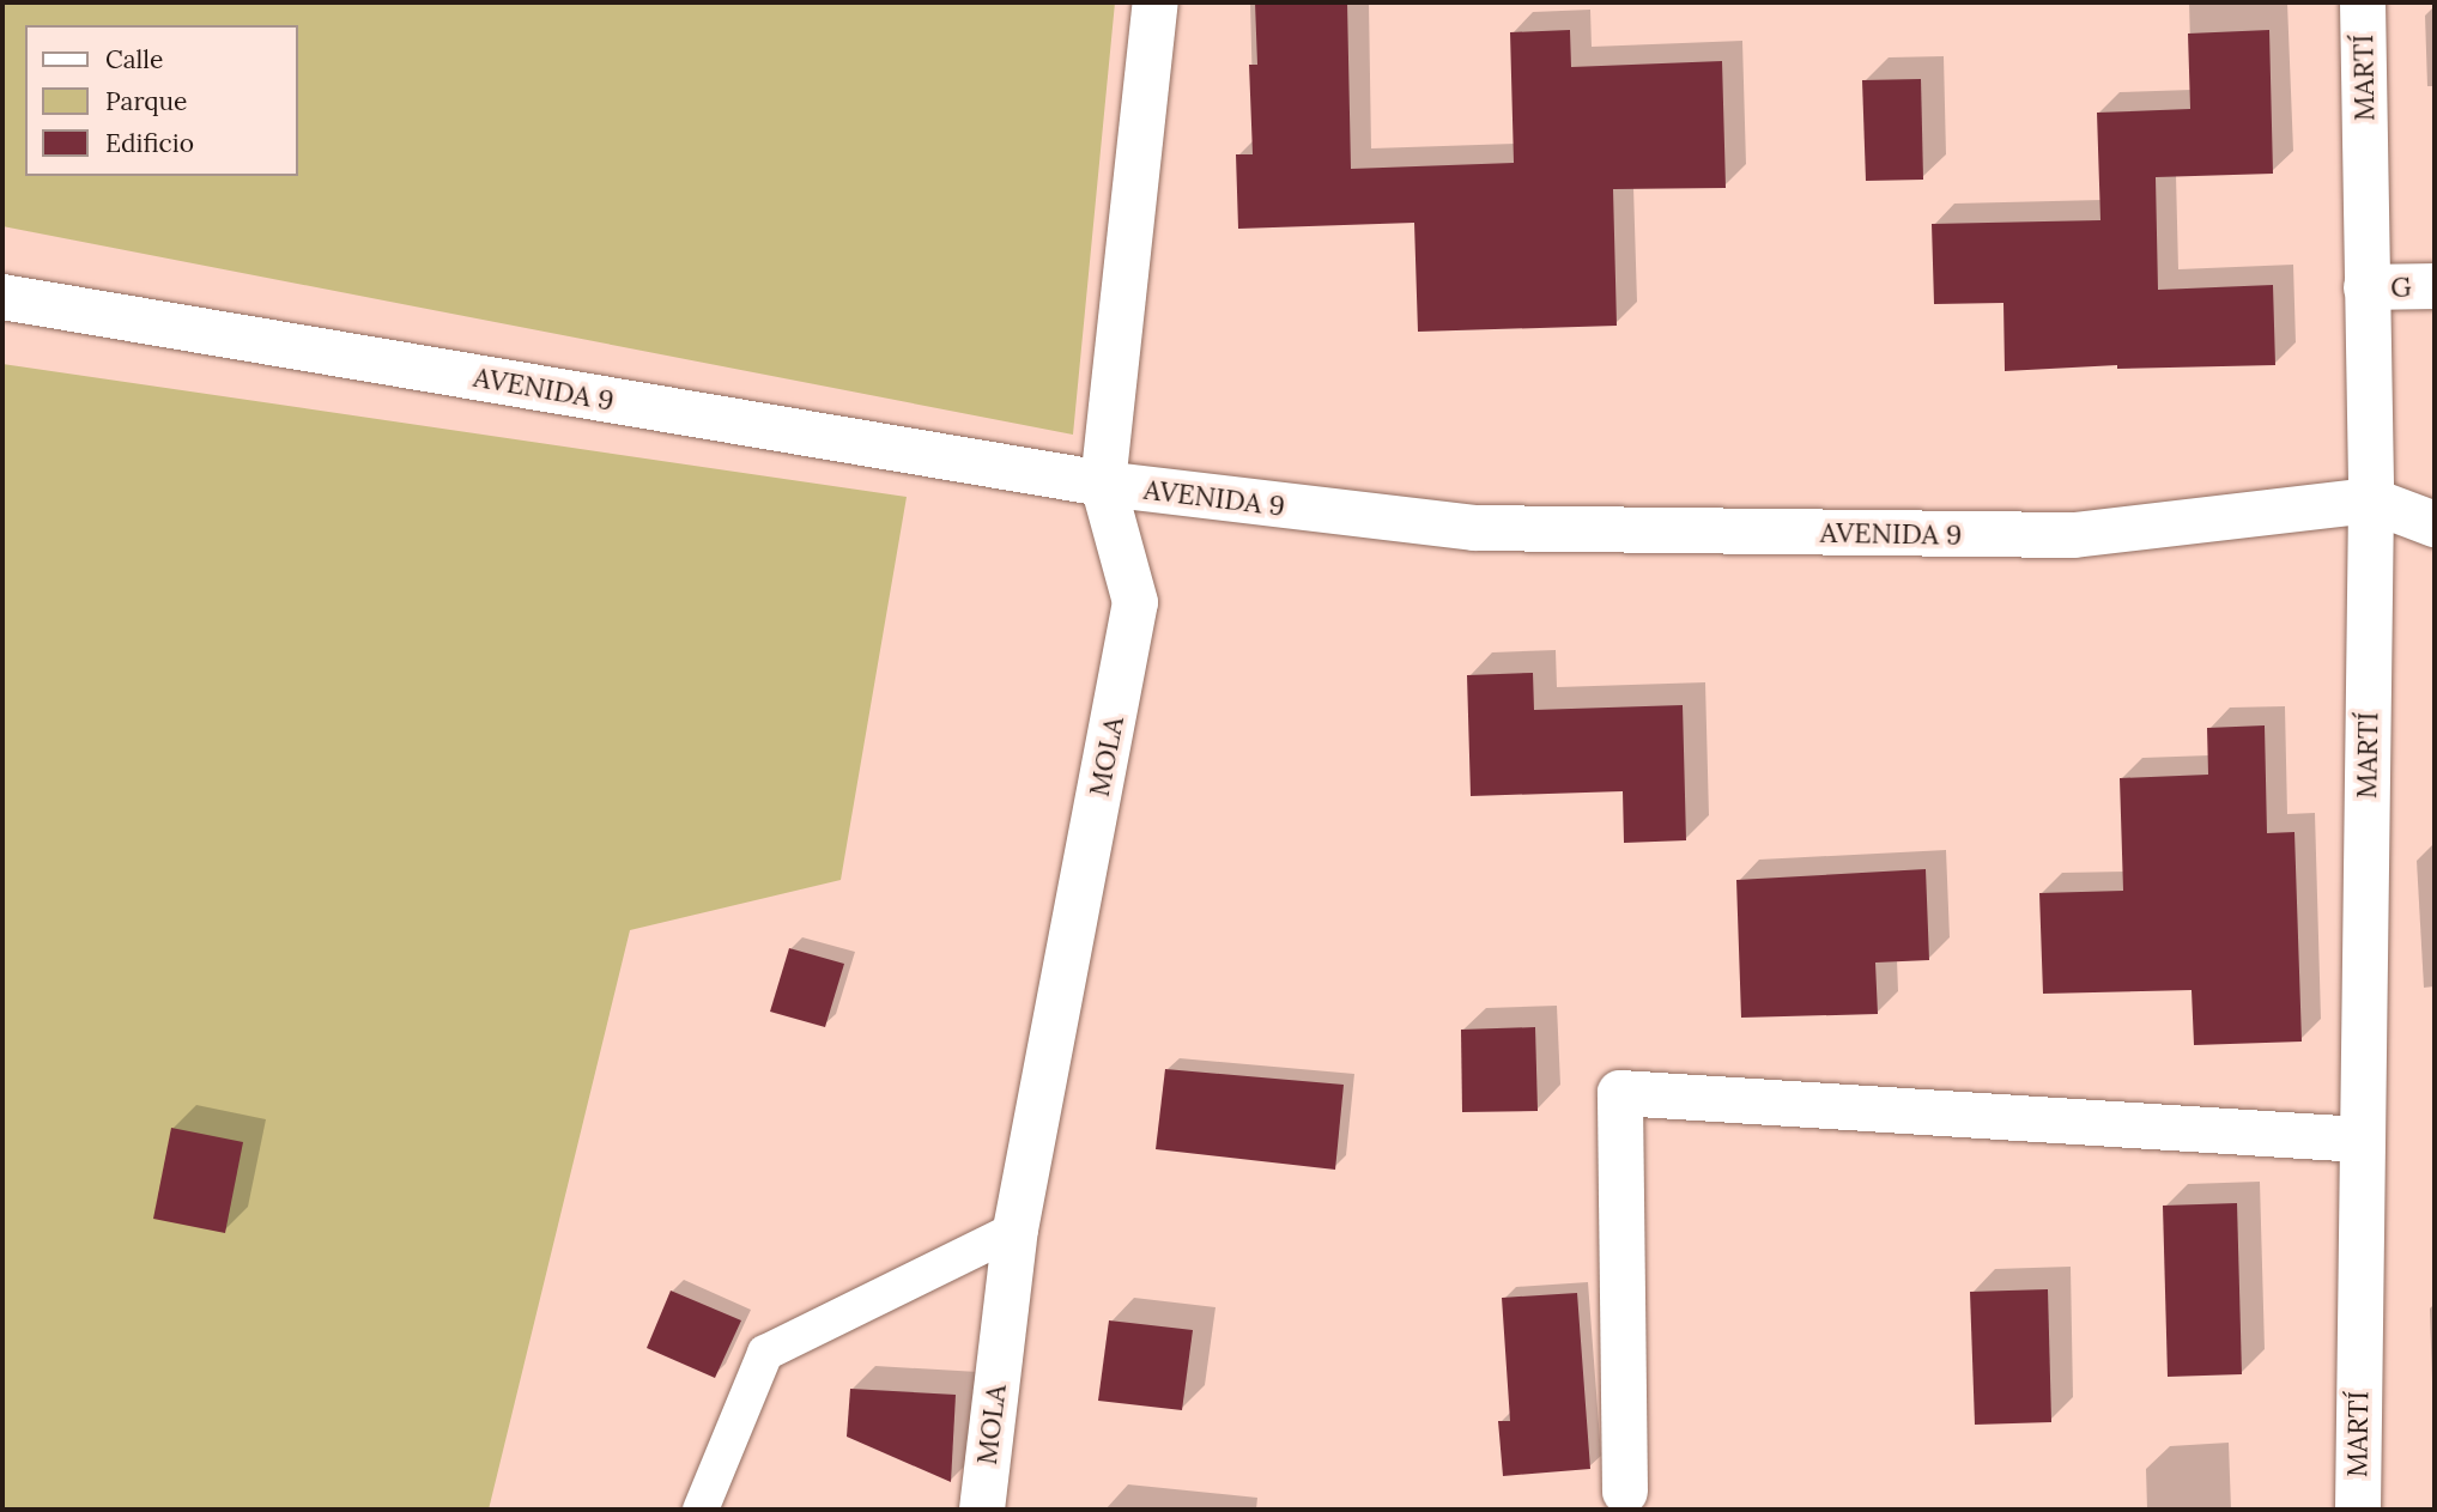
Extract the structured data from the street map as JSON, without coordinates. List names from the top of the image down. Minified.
{"streets":{"street":["MARTÍ","G","AVENIDA 9","MOLA"]},"crossings":[["MARTÍ","G"],["MARTÍ","AVENIDA 9"],["AVENIDA 9","MOLA"]],"legend":["Calle","Parque","Edificio"]}
